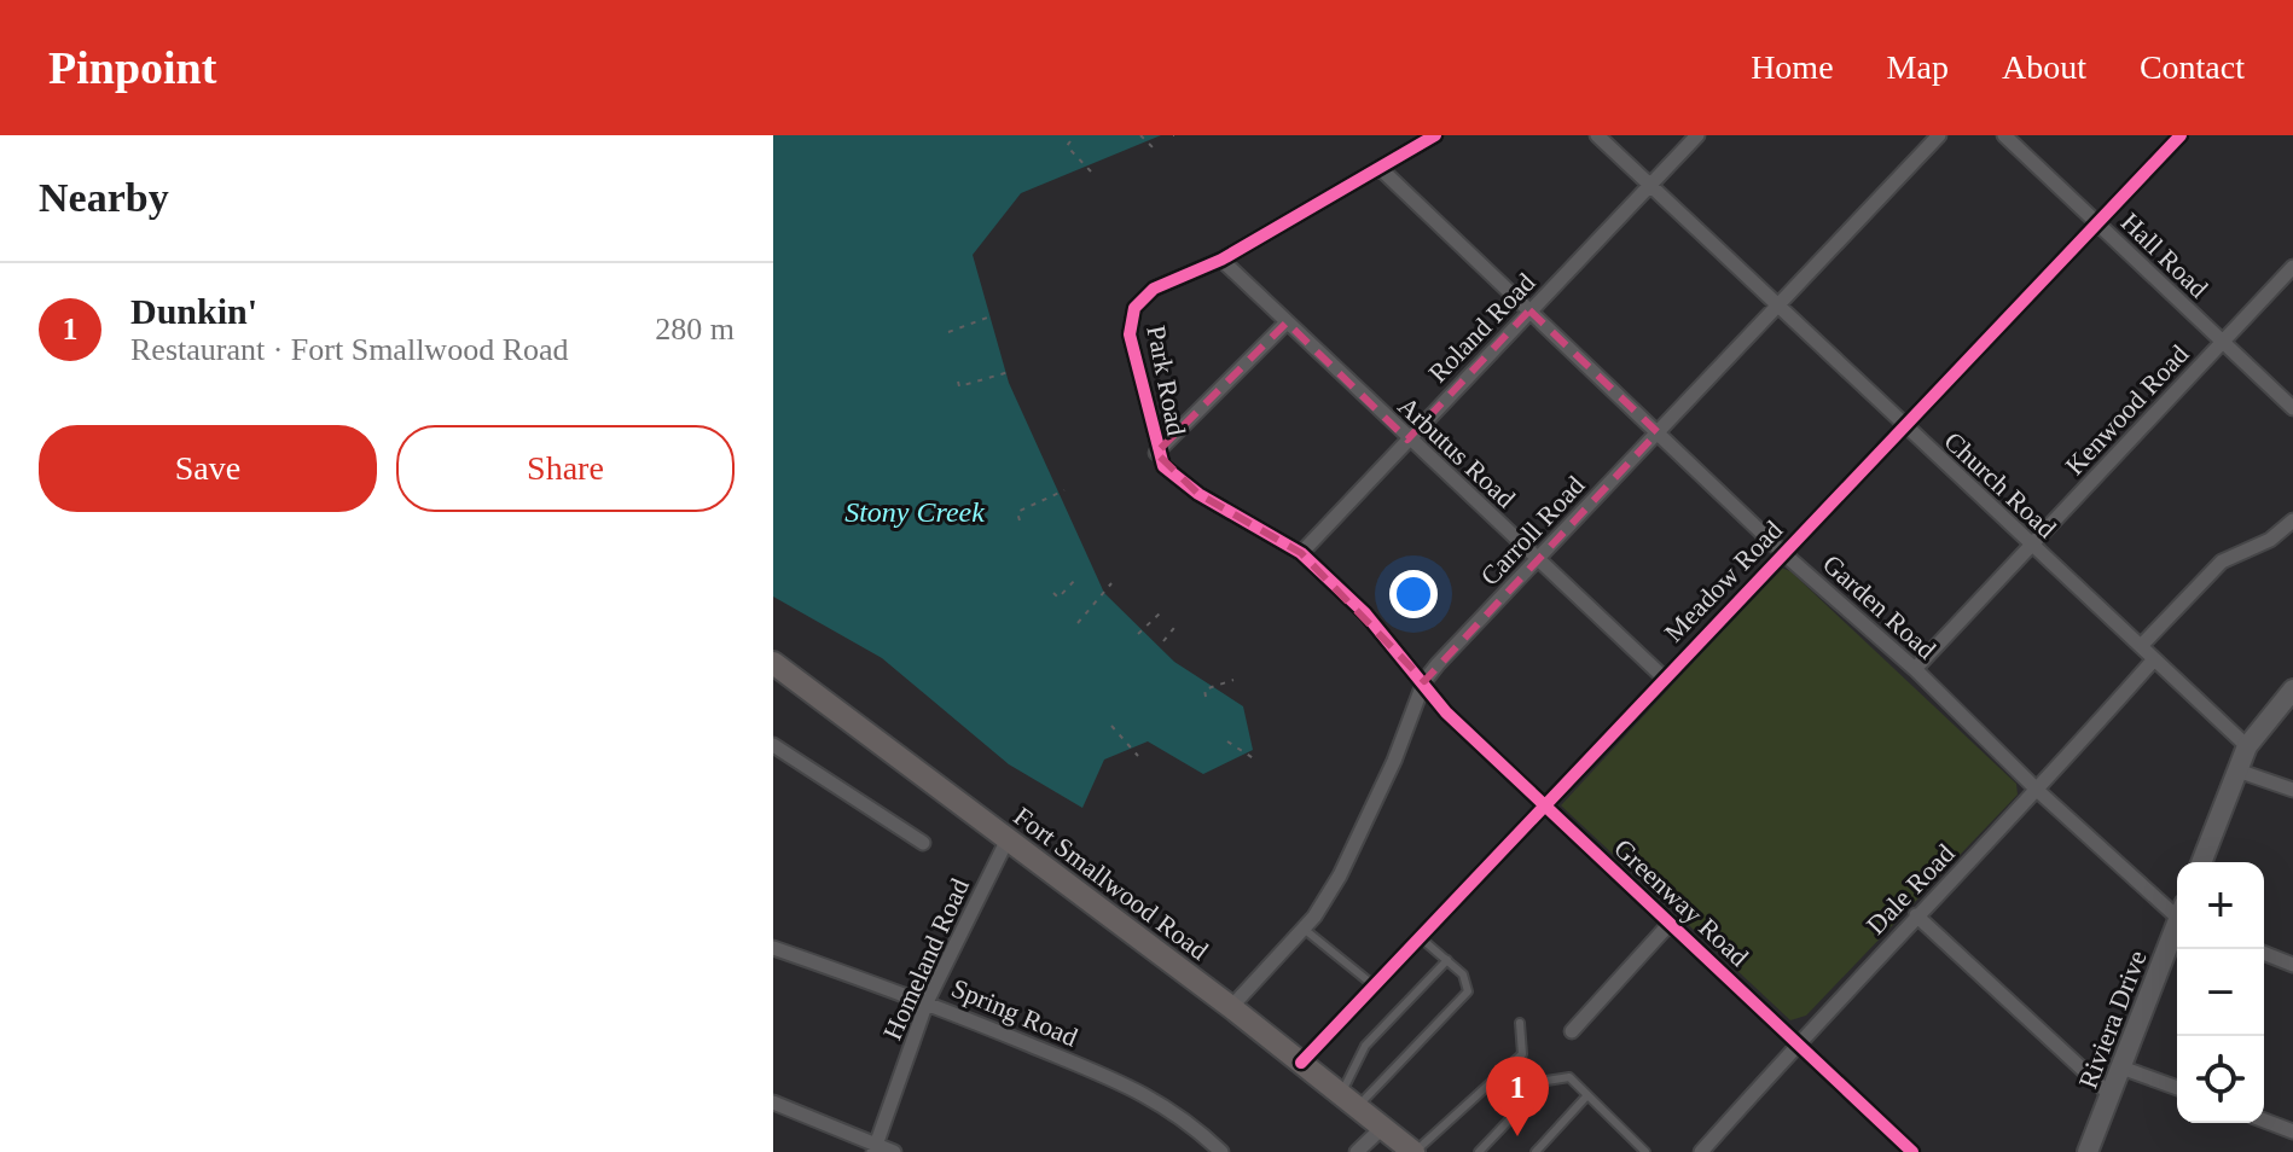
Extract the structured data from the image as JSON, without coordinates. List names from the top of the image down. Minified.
{"streets":{"main road":["Fort Smallwood Road"],"street":["Hall Road","Roland Road","Park Road","Kenwood Road","Arbutus Road","Church Road","Carroll Road","Meadow Road","Garden Road","Dale Road","Greenway Road","Homeland Road","Spring Road","Riviera Drive"]},"crossings":[["Hall Road","Kenwood Road"],["Hall Road","Meadow Road"],["Roland Road","Park Road"],["Roland Road","Arbutus Road"],["Roland Road","Church Road"],["Roland Road","Garden Road"],["Park Road","Arbutus Road"],["Park Road","Carroll Road"],["Park Road","Garden Road"],["Park Road","Greenway Road"],["Kenwood Road","Church Road"],["Kenwood Road","Garden Road"],["Arbutus Road","Carroll Road"],["Arbutus Road","Meadow Road"],["Church Road","Carroll Road"],["Church Road","Meadow Road"],["Church Road","Dale Road"],["Carroll Road","Garden Road"],["Carroll Road","Fort Smallwood Road"],["Carroll Road","Greenway Road"],["Meadow Road","Garden Road"],["Meadow Road","Fort Smallwood Road"],["Meadow Road","Greenway Road"],["Garden Road","Dale Road"],["Fort Smallwood Road","Homeland Road"],["Dale Road","Greenway Road"],["Homeland Road","Spring Road"]],"water":["Stony Creek"],"page":{"header":"Pinpoint","nav":["Home","Map","About","Contact"],"heading":"Nearby","list":[{"mark":"1","name":"Dunkin'","note":"Restaurant · Fort Smallwood Road","value":"280 m"}],"buttons":["Save","Share"],"map_buttons":["+","−"],"pins":"1"}}
